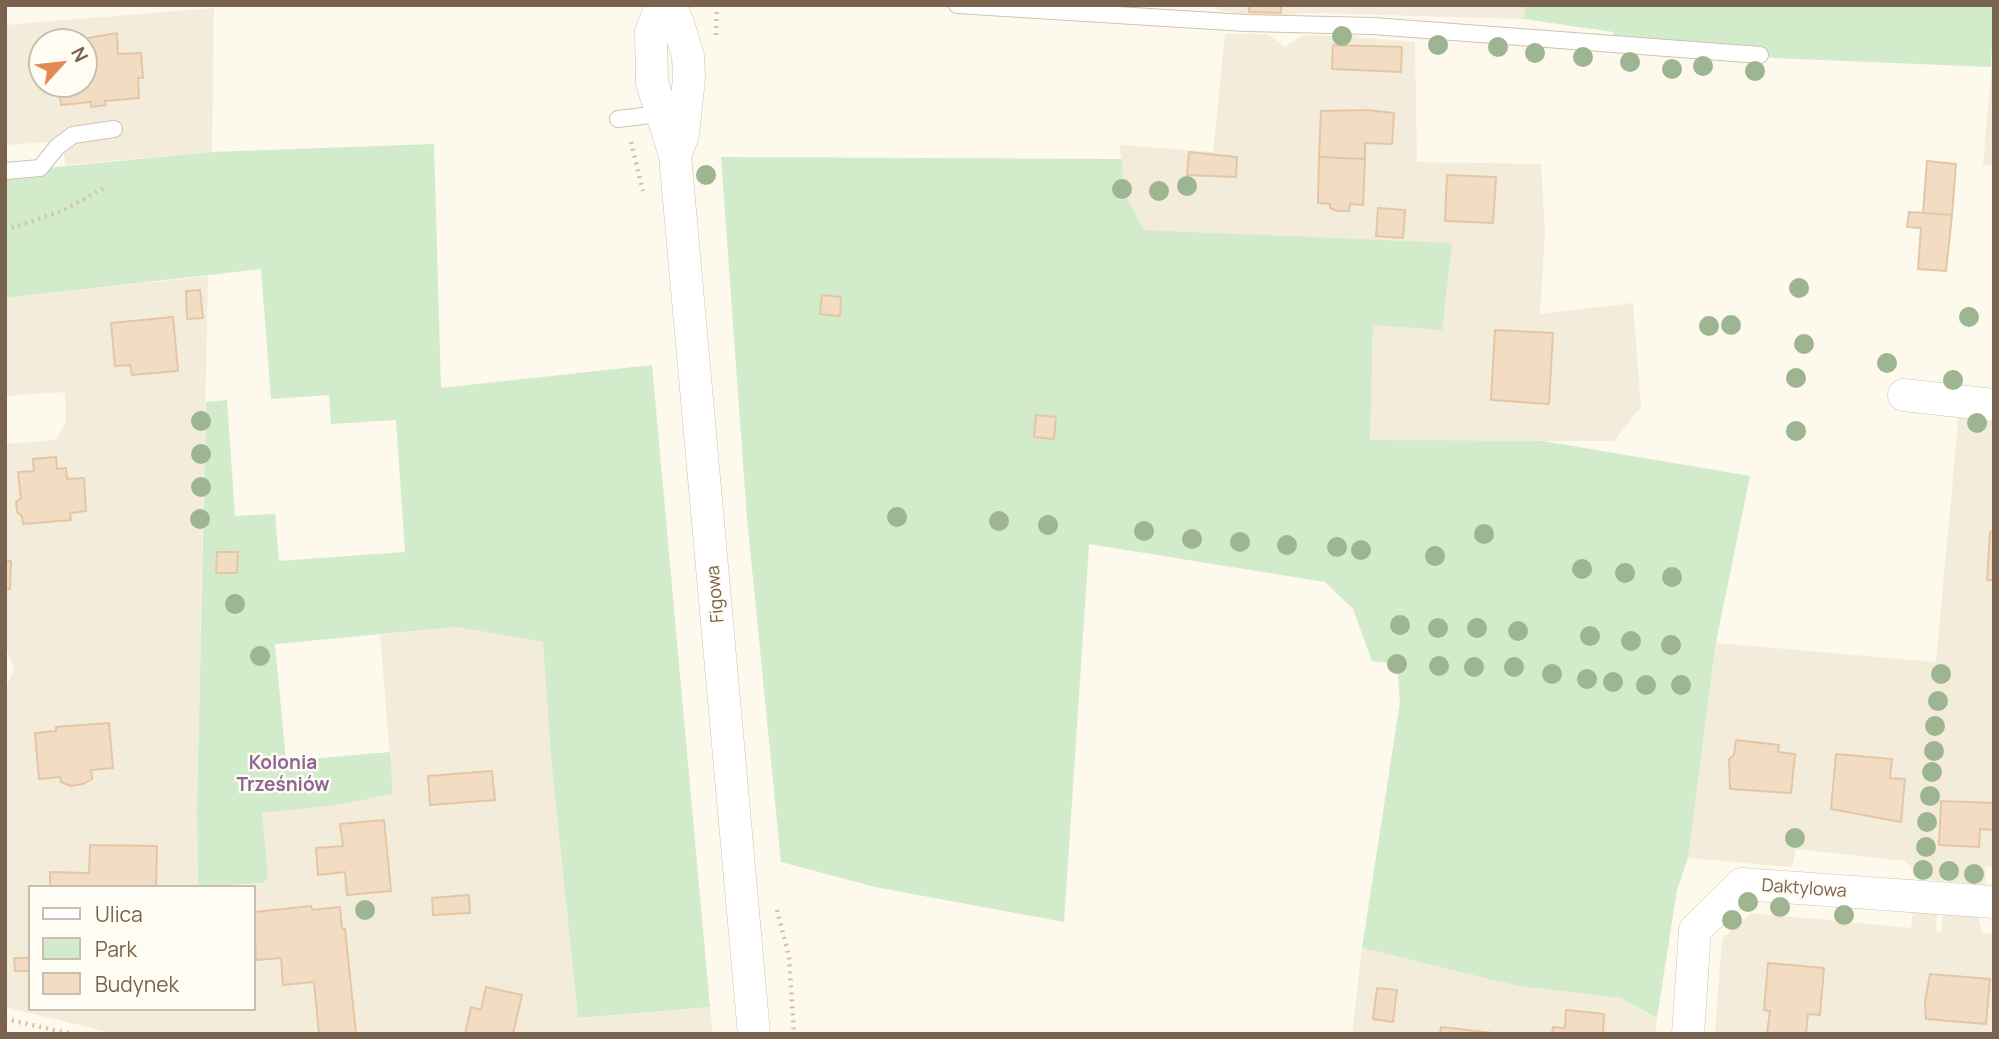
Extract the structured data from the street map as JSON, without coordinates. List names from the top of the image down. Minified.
{"streets":{"street":["Figowa","Daktylowa"]},"districts":["Kolonia Trześniów"],"legend":["Ulica","Park","Budynek"],"north":"top right"}
